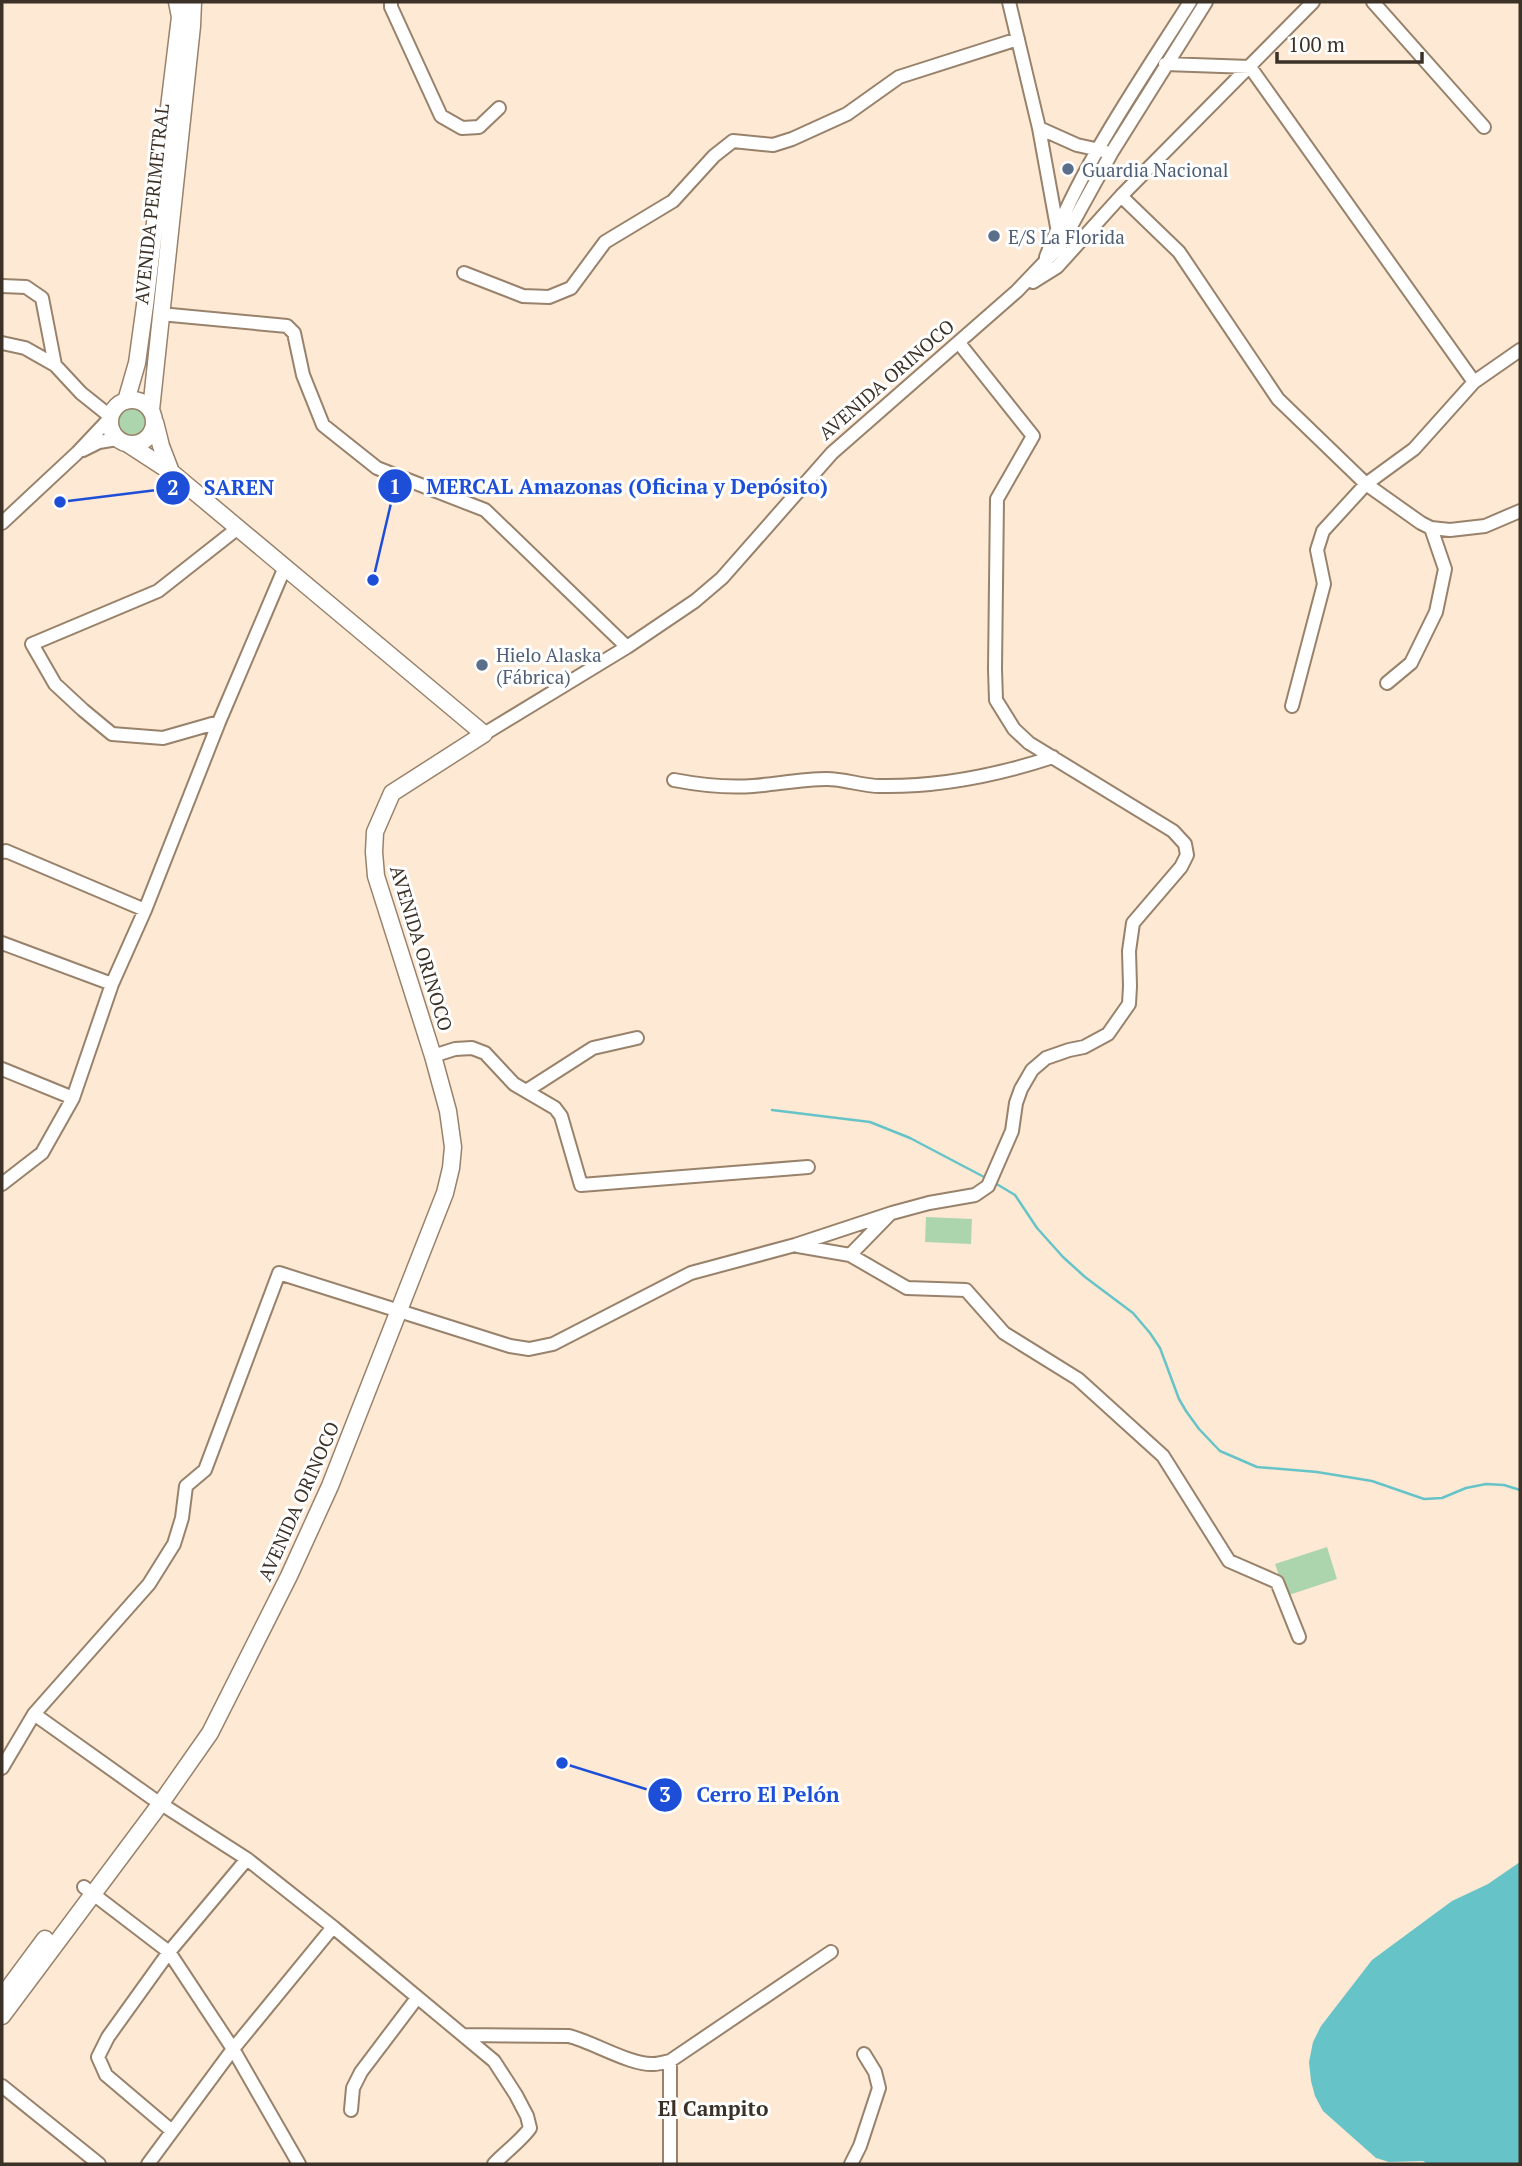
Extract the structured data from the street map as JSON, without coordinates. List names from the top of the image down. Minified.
{"streets":{"main road":["AVENIDA PERIMETRAL","AVENIDA ORINOCO"]},"districts":["El Campito"],"places":["Guardia Nacional","E/S La Florida","SAREN","MERCAL Amazonas (Oficina y Depósito)","Hielo Alaska (Fábrica)","Cerro El Pelón"],"scale_bar":"100 m"}
